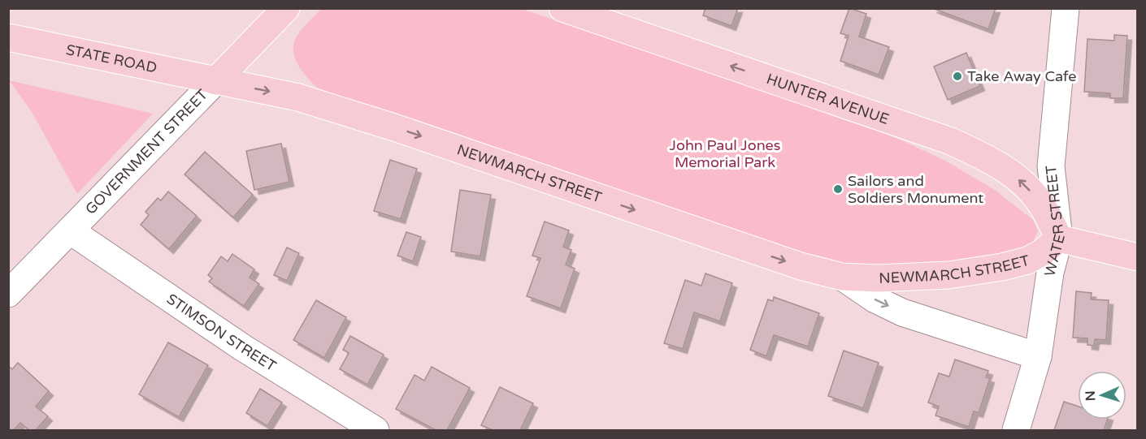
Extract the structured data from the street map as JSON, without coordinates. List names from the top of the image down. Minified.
{"streets":{"main road":["STATE ROAD","HUNTER AVENUE","GOVERNMENT STREET","NEWMARCH STREET"],"street":["WATER STREET","STIMSON STREET"]},"crossings":[["STATE ROAD","GOVERNMENT STREET"],["STATE ROAD","NEWMARCH STREET"],["HUNTER AVENUE","NEWMARCH STREET"],["HUNTER AVENUE","WATER STREET"],["GOVERNMENT STREET","NEWMARCH STREET"],["GOVERNMENT STREET","STIMSON STREET"],["NEWMARCH STREET","WATER STREET"]],"one_way":["HUNTER AVENUE","NEWMARCH STREET"],"parks":["John Paul Jones Memorial Park"],"places":["Take Away Cafe","Sailors and Soldiers Monument"],"north":"left"}
